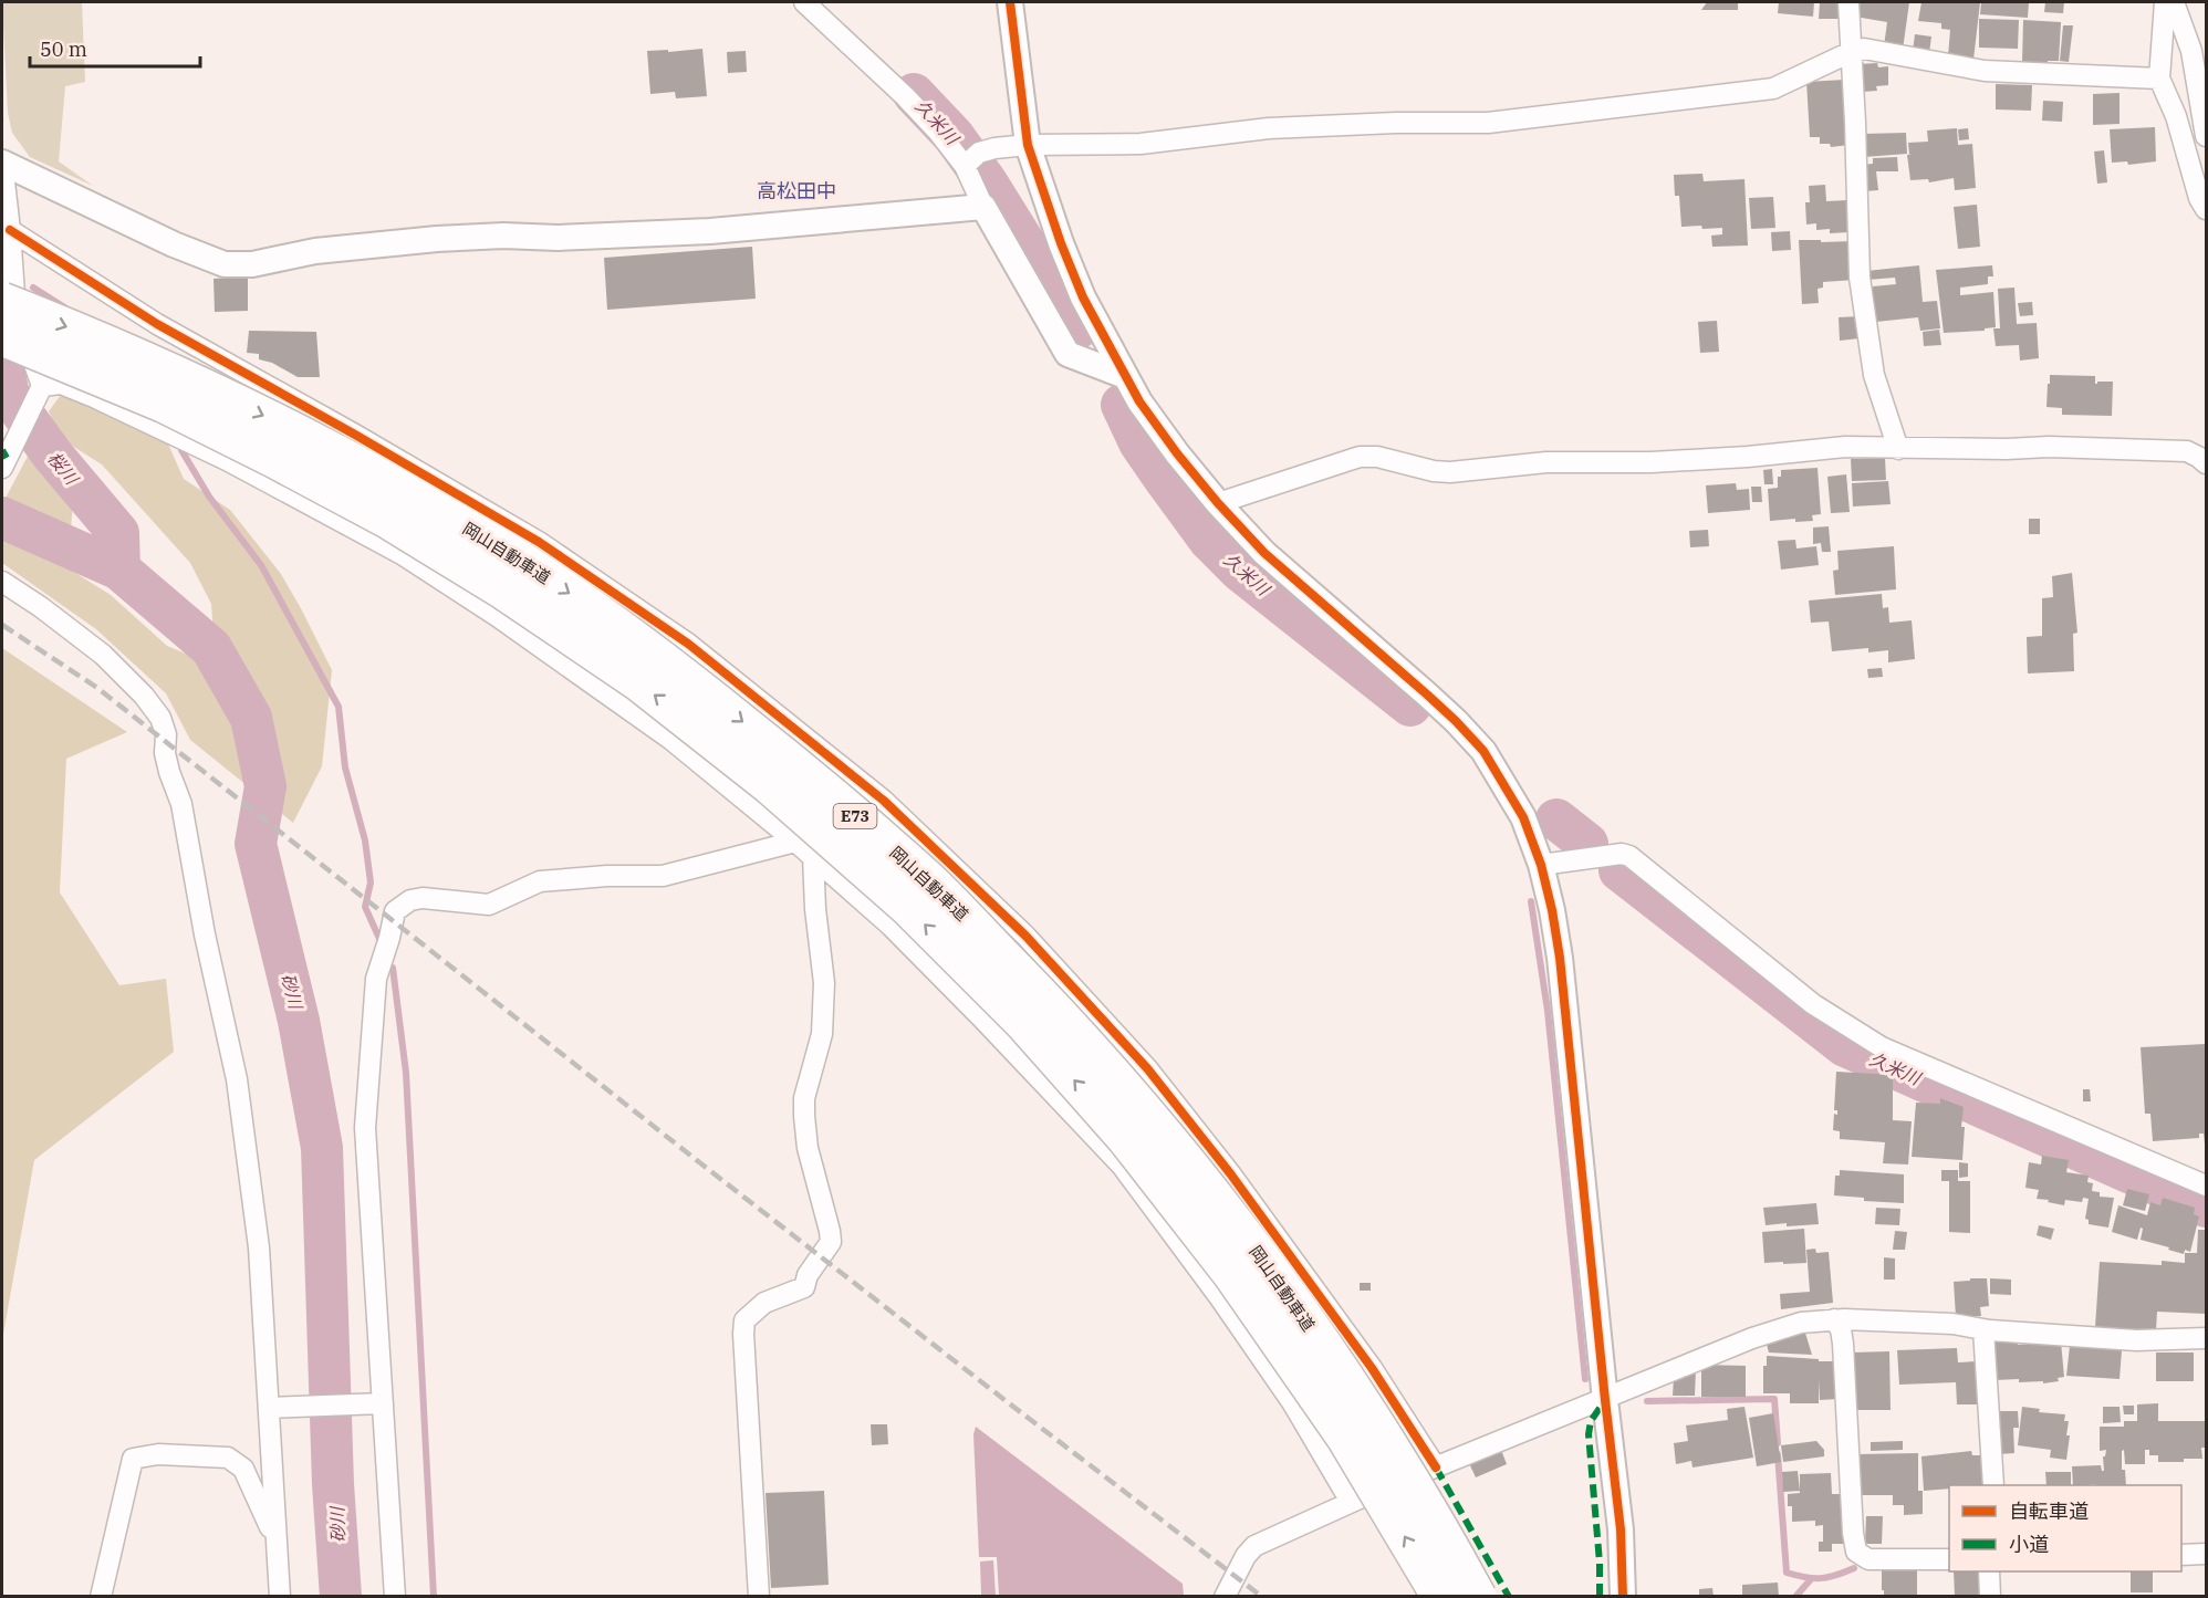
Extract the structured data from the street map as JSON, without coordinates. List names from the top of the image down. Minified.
{"streets":{"highway":["岡山自動車道","E73"]},"districts":["高松田中"],"water":["久米川","桜川","砂川"],"legend":["自転車道","小道"],"scale_bar":"50 m"}
